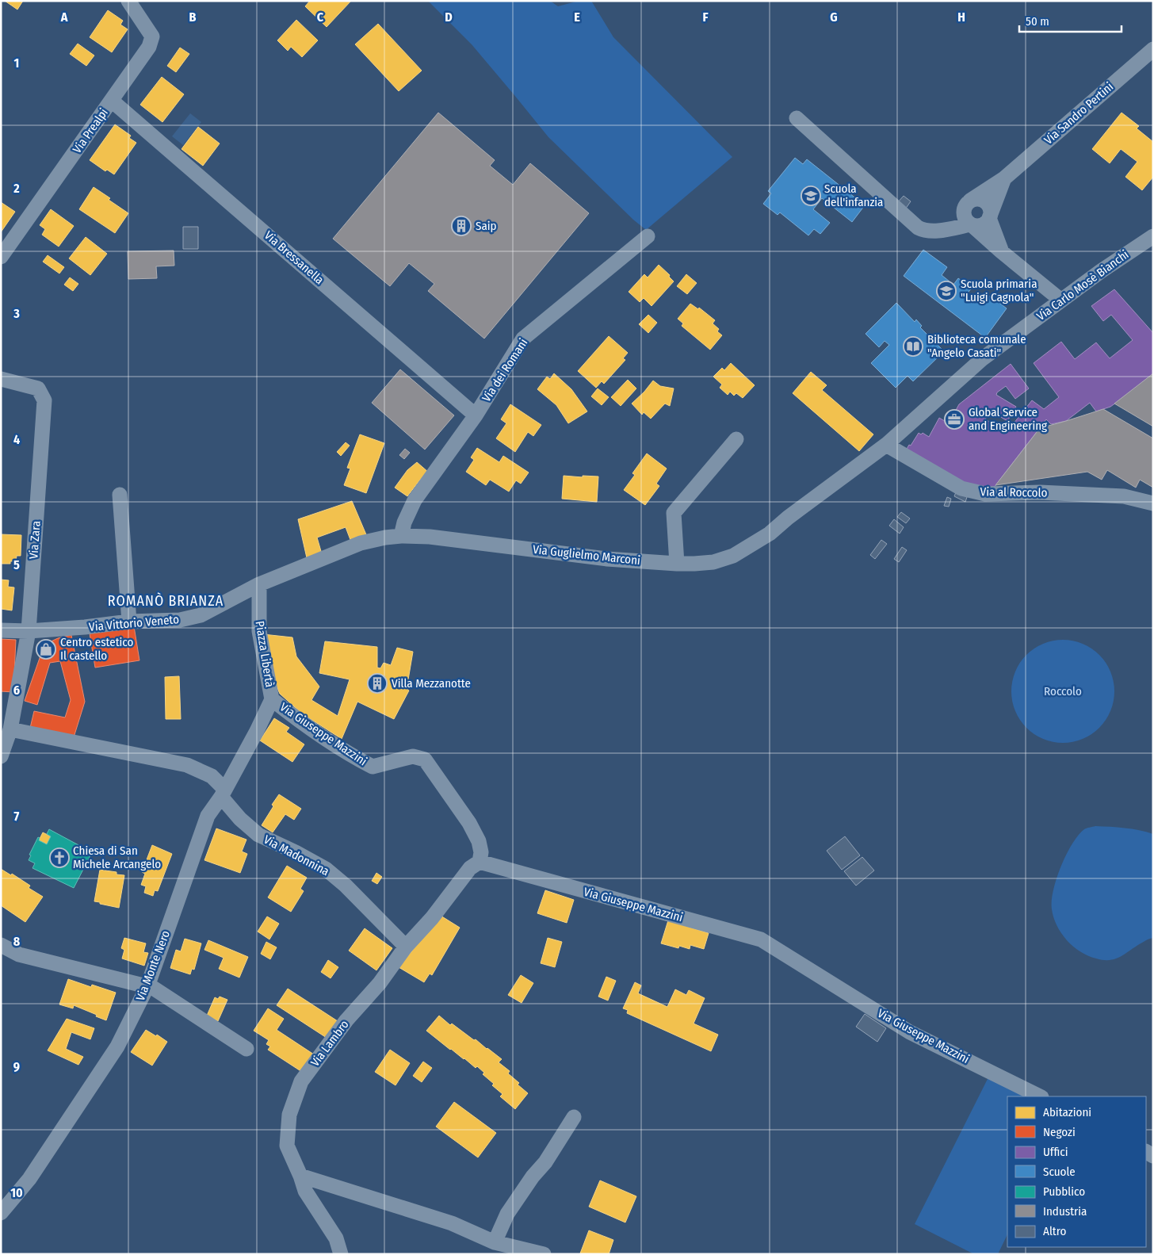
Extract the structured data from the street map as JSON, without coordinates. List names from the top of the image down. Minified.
{"streets":{"street":["Via Sandro Pertini","Via Prealpi","Via Bressanella","Via Carlo Mosè Bianchi","Via dei Romani","Via al Roccolo","Via Zara","Via Guglielmo Marconi","Via Vittorio Veneto","Piazza Libertà","Via Giuseppe Mazzini","Via Madonnina","Via Monte Nero","Via Lambro"]},"crossings":[["Via Prealpi","Via Bressanella"],["Via Bressanella","Via dei Romani"],["Via Carlo Mosè Bianchi","Via al Roccolo"],["Via Carlo Mosè Bianchi","Via Guglielmo Marconi"],["Via dei Romani","Via Guglielmo Marconi"],["Via al Roccolo","Via Guglielmo Marconi"],["Via Zara","Via Vittorio Veneto"],["Via Zara","Via Madonnina"],["Via Guglielmo Marconi","Via Vittorio Veneto"],["Via Guglielmo Marconi","Piazza Libertà"],["Via Vittorio Veneto","Piazza Libertà"],["Piazza Libertà","Via Giuseppe Mazzini"],["Piazza Libertà","Via Monte Nero"],["Via Giuseppe Mazzini","Via Monte Nero"],["Via Giuseppe Mazzini","Via Lambro"],["Via Madonnina","Via Monte Nero"],["Via Madonnina","Via Lambro"]],"districts":["ROMANÒ BRIANZA"],"parks":["Roccolo"],"places":{"school or university":["Scuola dell'infanzia","Scuola primaria \"Luigi Cagnola\""],"building":["Saip","Villa Mezzanotte"],"library":["Biblioteca comunale \"Angelo Casati\""],"office":["Global Service and Engineering"],"shop":["Centro estetico Il castello"],"church":["Chiesa di San Michele Arcangelo"]},"legend":["Abitazioni","Negozi","Uffici","Scuole","Pubblico","Industria","Altro"],"scale_bar":"50 m","grid":{"columns":["A","B","C","D","E","F","G","H"],"rows":["1","2","3","4","5","6","7","8","9","10"]}}
